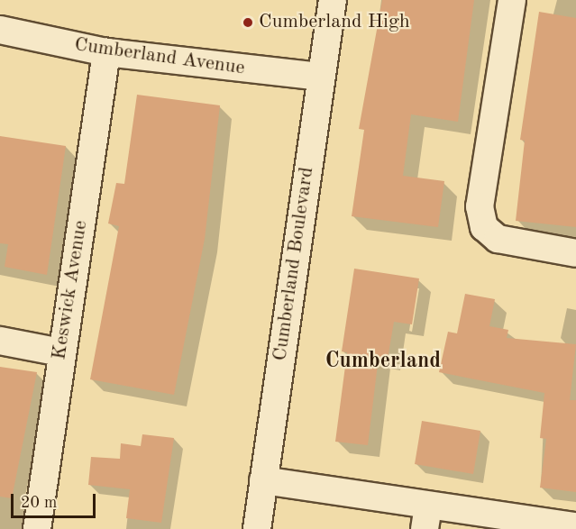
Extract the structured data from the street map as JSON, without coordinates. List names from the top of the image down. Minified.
{"streets":{"street":["Cumberland Avenue","Cumberland Boulevard","Keswick Avenue"]},"crossings":[["Cumberland Avenue","Cumberland Boulevard"],["Cumberland Avenue","Keswick Avenue"]],"districts":["Cumberland"],"places":["Cumberland High"],"scale_bar":"20 m"}
